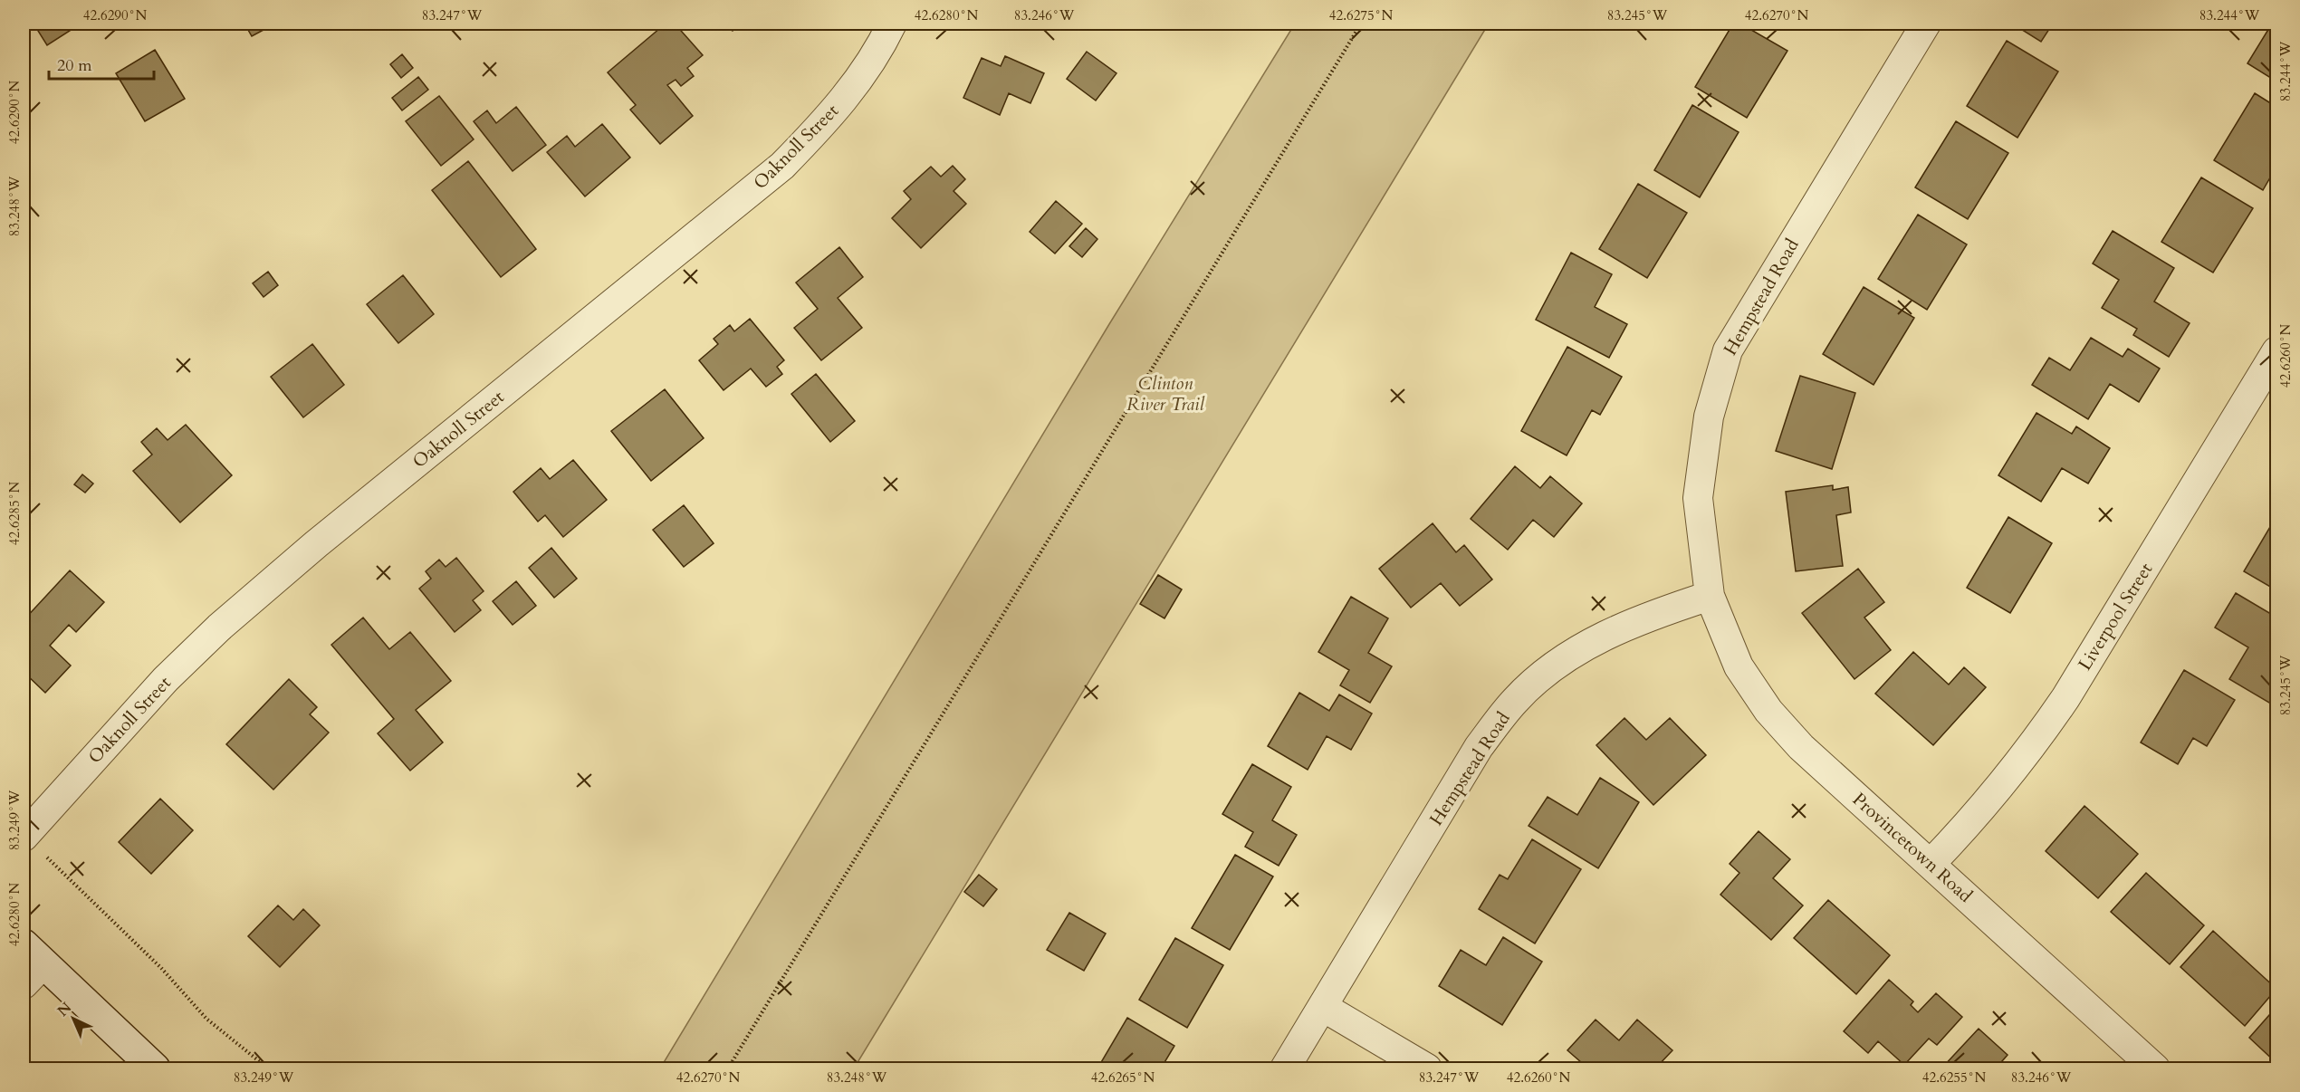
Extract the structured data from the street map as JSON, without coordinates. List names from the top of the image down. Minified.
{"streets":{"street":["Oaknoll Street","Hempstead Road","Liverpool Street","Provincetown Road"]},"crossings":[["Hempstead Road","Provincetown Road"],["Liverpool Street","Provincetown Road"]],"parks":["Clinton River Trail"],"scale_bar":"20 m","north":"top left","coordinates":["42.6290°N","83.247°W","42.6280°N","83.246°W","42.6275°N","83.245°W","42.6270°N","83.244°W","83.248°W","42.6260°N","42.6285°N","83.249°W","42.6265°N","42.6255°N"]}
